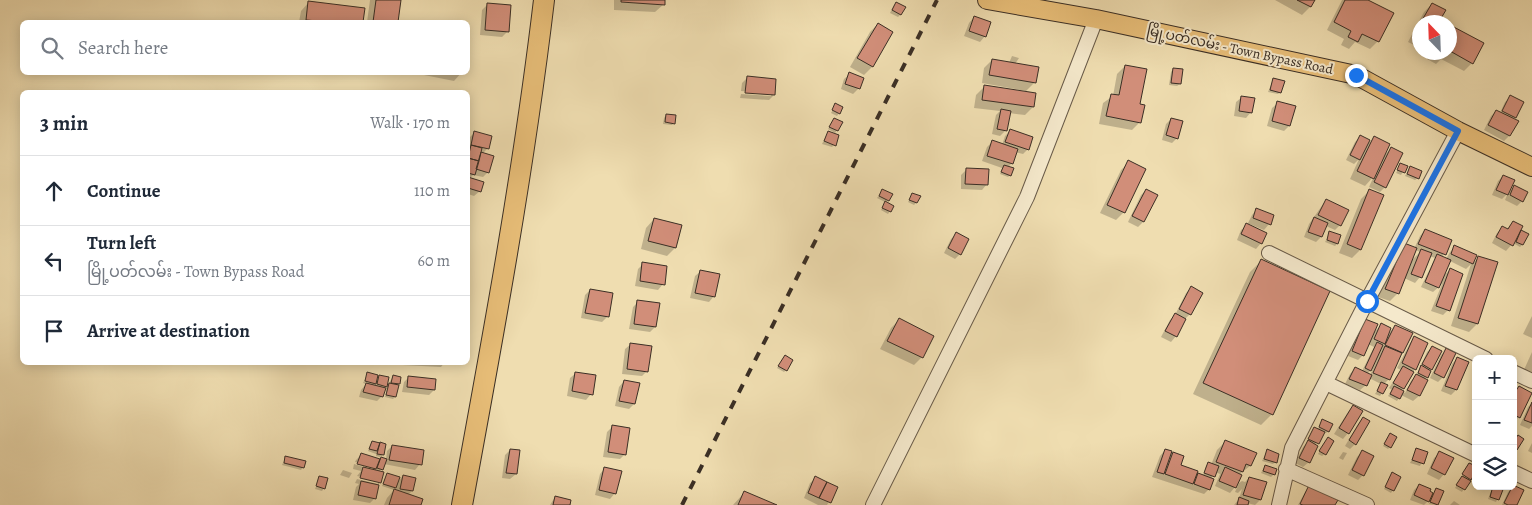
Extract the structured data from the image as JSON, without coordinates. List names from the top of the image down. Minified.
{"streets":{"main road":["မြို့ပတ်လမ်း - Town Bypass Road"]},"north":"top left","page":{"search":"Search here","heading":["3 min","Walk · 170 m"],"list":[["Continue","110 m"],["Turn left","မြို့ပတ်လမ်း - Town Bypass Road","60 m"],"Arrive at destination"],"map_buttons":["+","−"]}}
